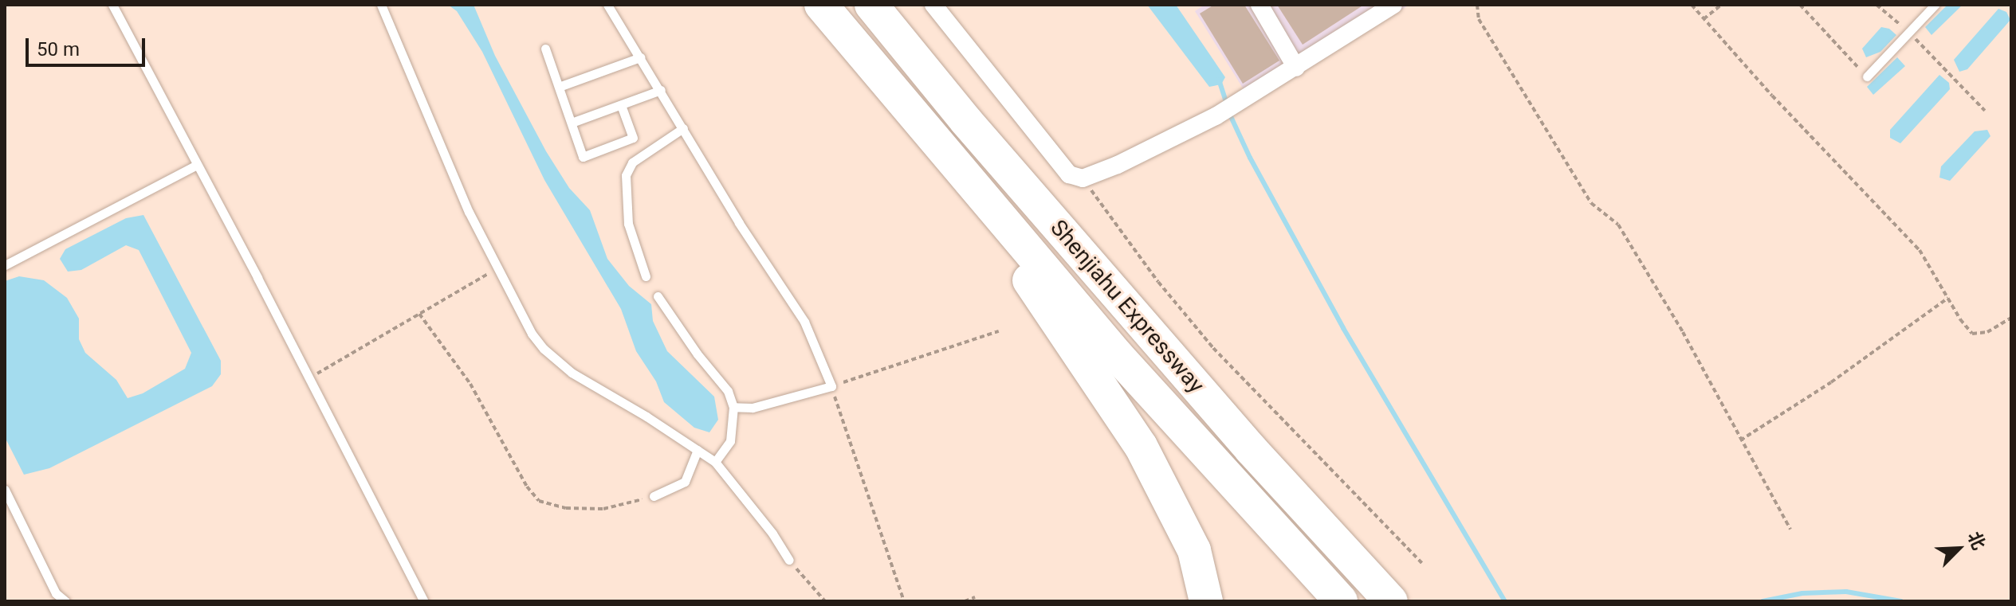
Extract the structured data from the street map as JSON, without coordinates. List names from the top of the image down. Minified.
{"streets":{"highway":["Shenjiahu Expressway"]},"scale_bar":"50 m","north":"top right"}
